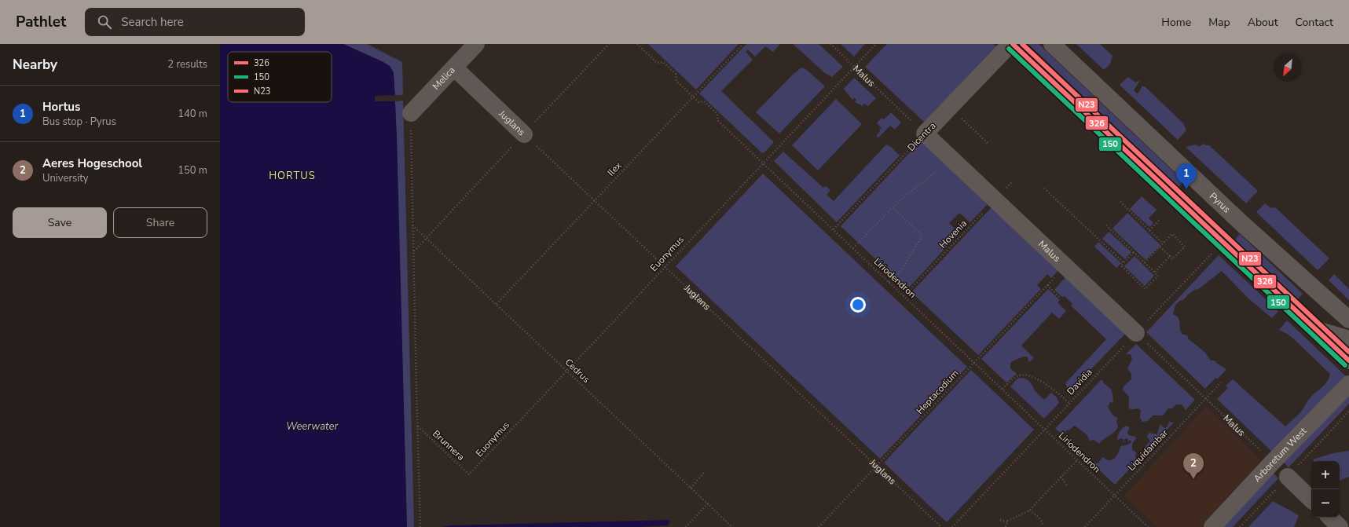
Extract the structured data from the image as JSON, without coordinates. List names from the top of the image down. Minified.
{"streets":{"street":["Malus","Melica","Juglans","Dicentra","Pyrus","Arboretum West"],"path":["Ilex","Hovenia","Euonymus","Liriodendron","Cedrus","Davidia","Heptacodium","Brunnera","Liquidambar"]},"crossings":[["Malus","Dicentra"],["Malus","Hovenia"],["Malus","Euonymus"],["Malus","Davidia"],["Malus","Heptacodium"],["Malus","Liquidambar"],["Melica","Juglans"],["Juglans","Ilex"],["Juglans","Euonymus"],["Juglans","Heptacodium"],["Dicentra","Liriodendron"],["Ilex","Liriodendron"],["Ilex","Cedrus"],["Hovenia","Liriodendron"],["Euonymus","Liriodendron"],["Euonymus","Cedrus"],["Euonymus","Brunnera"],["Liriodendron","Davidia"],["Liriodendron","Heptacodium"],["Liriodendron","Liquidambar"]],"districts":["HORTUS"],"water":["Weerwater"],"lines":["transit line 326","transit line N23","transit line 150"],"legend":["326","150","N23"],"north":"bottom left","page":{"header":"Pathlet","search":"Search here","nav":["Home","Map","About","Contact"],"heading":["Nearby","2 results"],"list":[{"mark":"1","name":"Hortus","note":"Bus stop · Pyrus","value":"140 m"},{"mark":"2","name":"Aeres Hogeschool","note":"University","value":"150 m"}],"pins":["1","2"],"buttons":["Save","Share"],"map_buttons":["+","−"]}}
